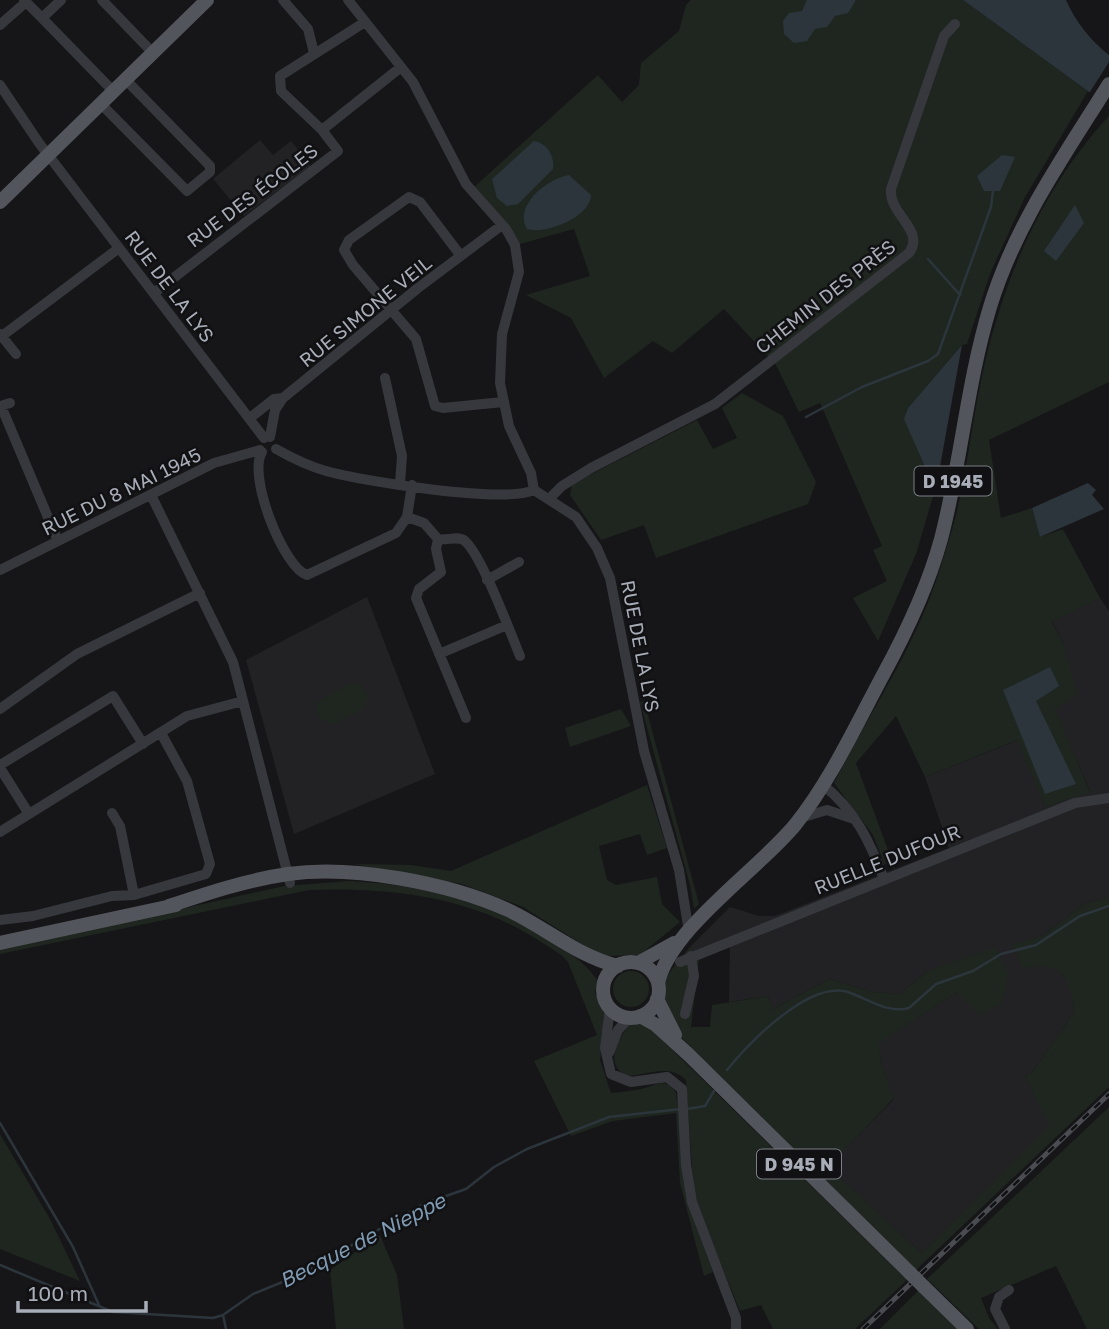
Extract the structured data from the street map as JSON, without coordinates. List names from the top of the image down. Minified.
{"streets":{"main road":["D 1945","D 945 N"],"street":["RUE DES ÉCOLES","RUE DE LA LYS","CHEMIN DES PRÈS","RUE SIMONE VEIL","RUE DU 8 MAI 1945","RUELLE DUFOUR"]},"crossings":[["RUE DES ÉCOLES","RUE DE LA LYS"],["RUE DE LA LYS","CHEMIN DES PRÈS"],["RUE DE LA LYS","RUE SIMONE VEIL"],["RUE DE LA LYS","D 1945"],["RUE DE LA LYS","RUE DU 8 MAI 1945"],["RUE SIMONE VEIL","RUE DU 8 MAI 1945"],["D 1945","D 945 N"]],"water":["Becque de Nieppe"],"scale_bar":"100 m"}
